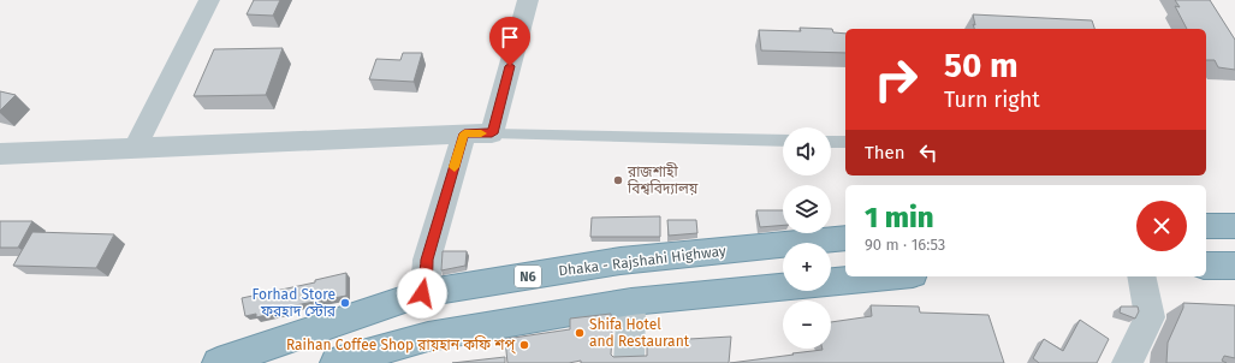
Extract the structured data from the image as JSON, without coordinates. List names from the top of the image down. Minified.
{"streets":{"highway":["Dhaka - Rajshahi Highway","N6"]},"places":["রাজশাহী বিশ্ববিদ্যালয়","Forhad Store ফরহাদ স্টোর","Shifa Hotel and Restaurant","Raihan Coffee Shop রায়হান কফি শপ্"],"page":{"turn":["50 m","Turn right"],"map_buttons":["+","−"],"then":"Then","heading":["1 min","90 m · 16:53"]}}
